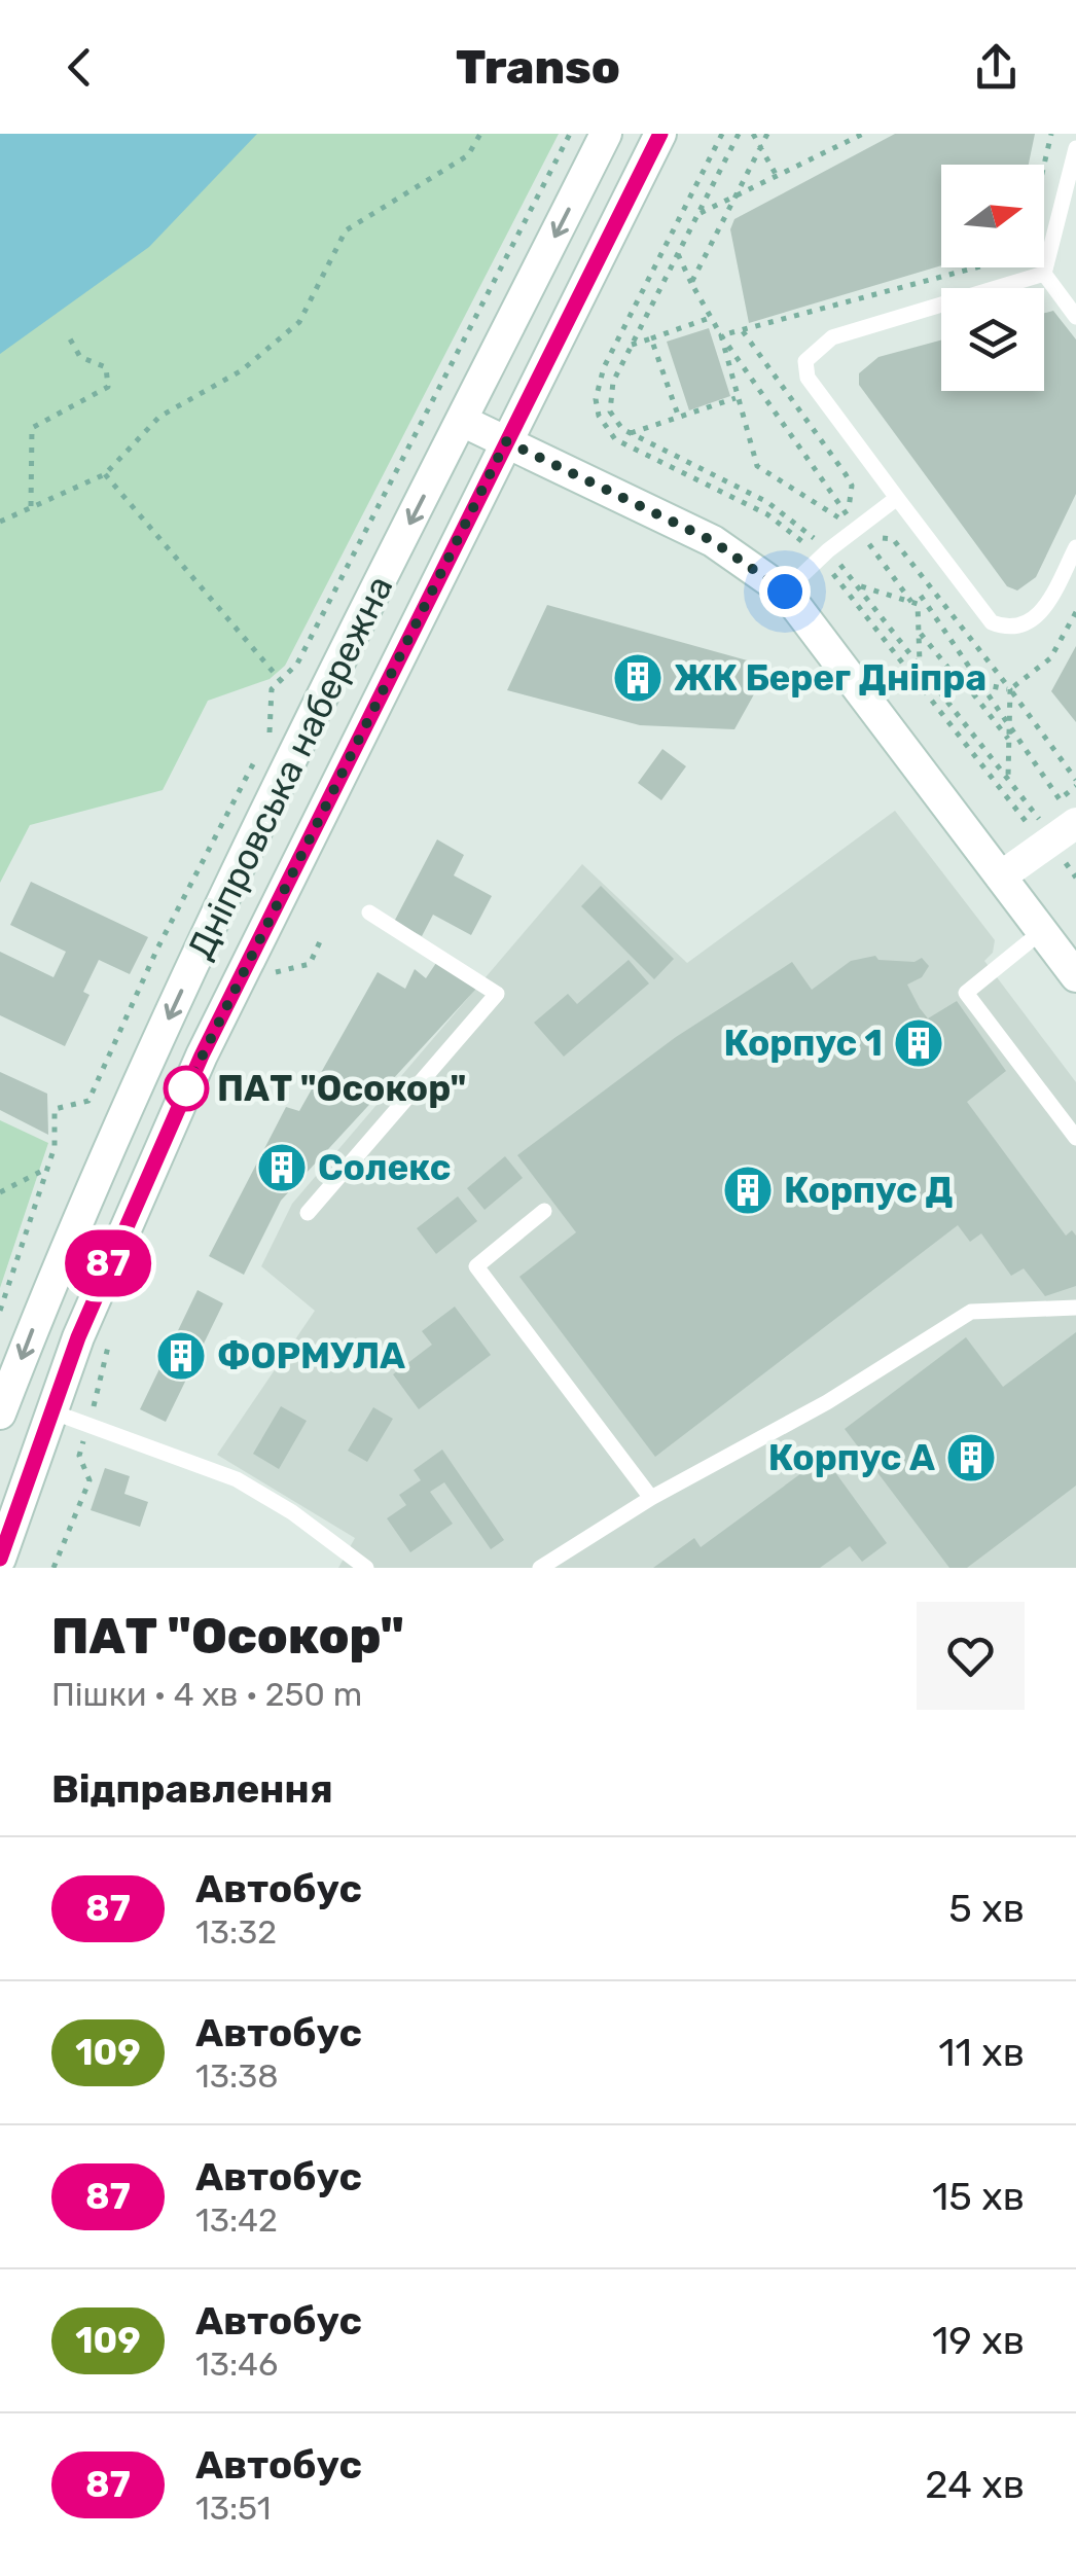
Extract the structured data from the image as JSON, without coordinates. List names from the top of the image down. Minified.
{"streets":{"main road":["Дніпровська набережна"]},"places":{"building":["ЖК Берег Дніпра","Корпус 1","Солекс","Корпус Д","ФОРМУЛА","Корпус А"],"other":["ПАТ \"Осокор\""]},"lines":["bus line 87"],"north":"right","page":{"header":"Transo","on_map":"87","heading":[["ПАТ \"Осокор\"","Пішки · 4 хв · 250 m"],"Відправлення"],"list":[{"mark":"87","name":"Автобус","note":"13:32","value":"5 хв"},{"mark":"109","name":"Автобус","note":"13:38","value":"11 хв"},{"mark":"87","name":"Автобус","note":"13:42","value":"15 хв"},{"mark":"109","name":"Автобус","note":"13:46","value":"19 хв"},{"mark":"87","name":"Автобус","note":"13:51","value":"24 хв"}]}}
